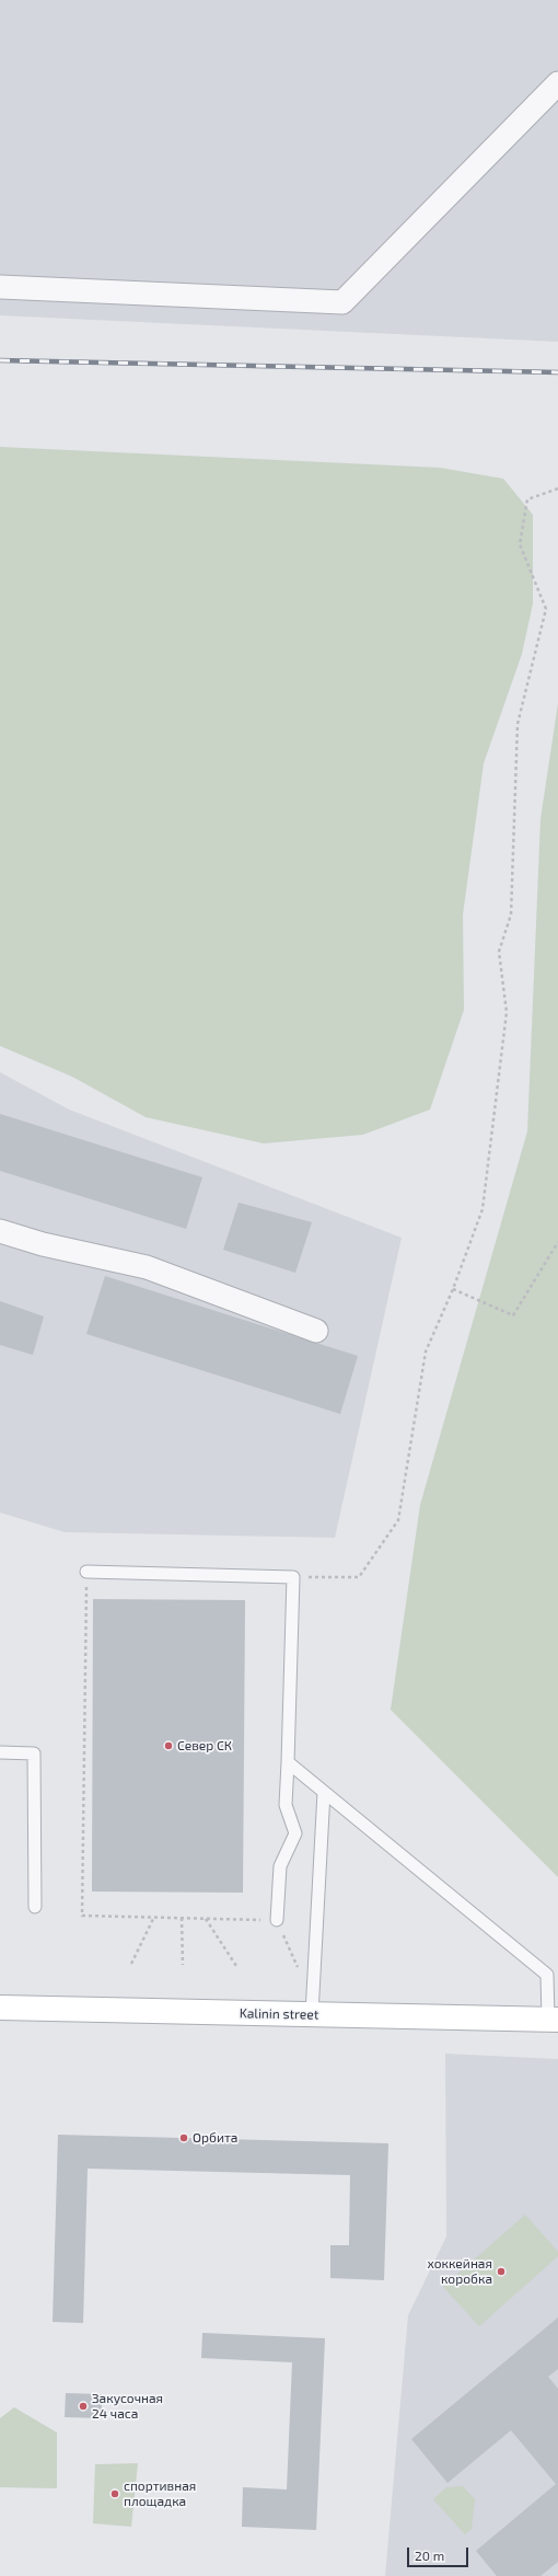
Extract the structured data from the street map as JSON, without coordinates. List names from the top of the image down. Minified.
{"streets":{"main road":["Kalinin street"]},"places":["Север СК","Орбита","хоккейная коробка","Закусочная 24 часа","спортивная площадка"],"scale_bar":"20 m"}
